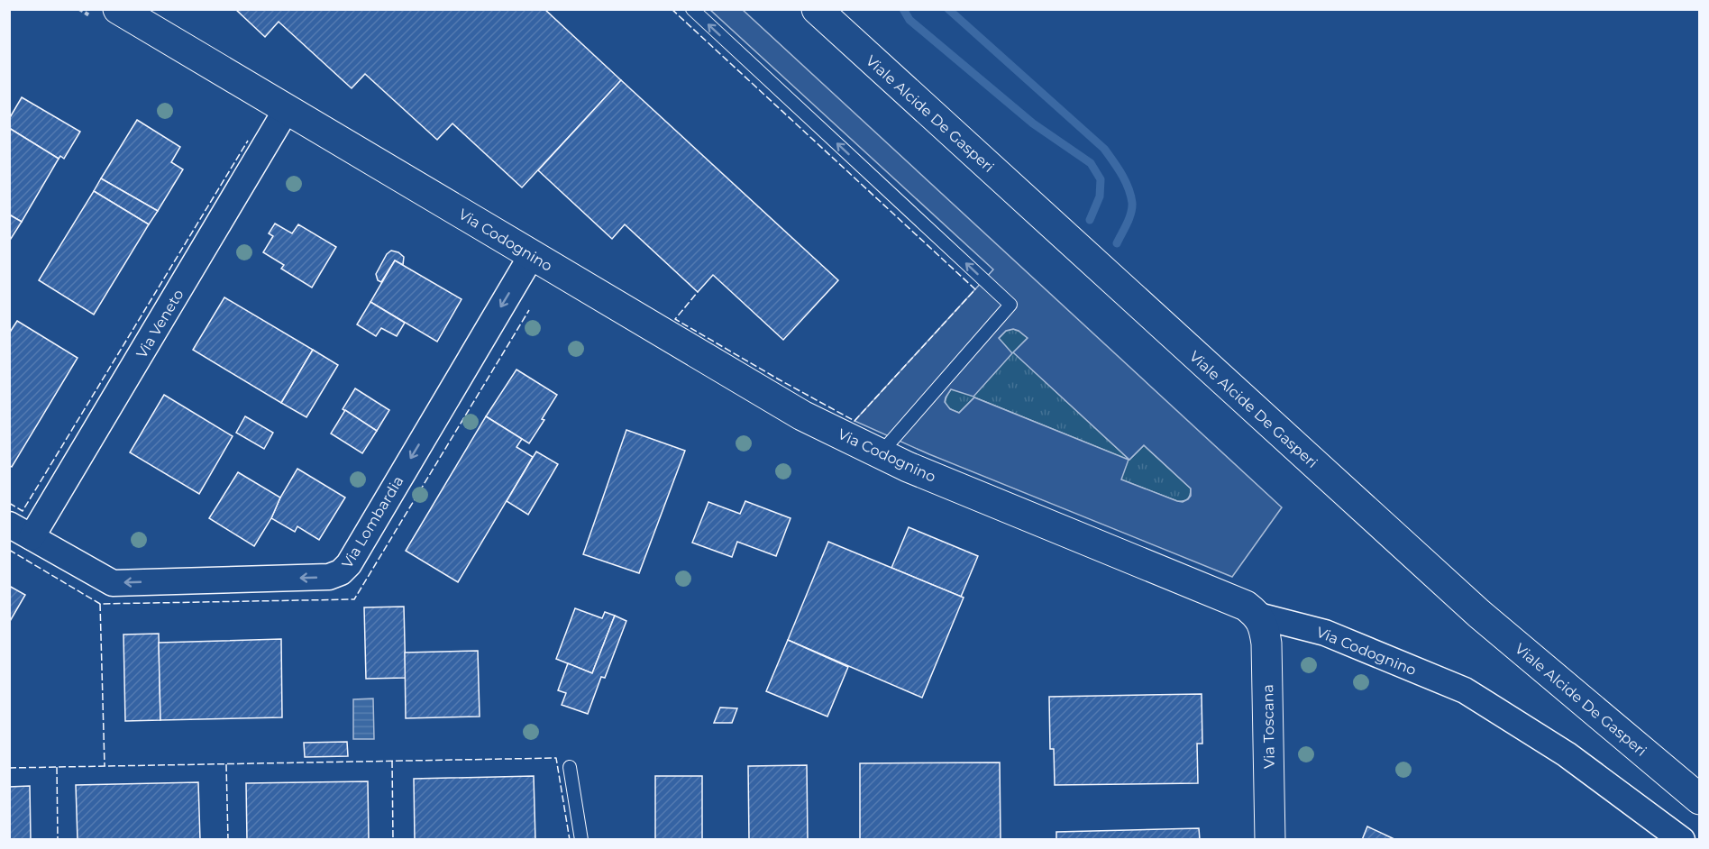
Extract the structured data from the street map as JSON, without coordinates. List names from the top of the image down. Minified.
{"streets":{"street":["Viale Alcide De Gasperi","Via Codognino","Via Veneto","Via Lombardia","Via Toscana"]},"crossings":[["Via Codognino","Via Veneto"],["Via Codognino","Via Lombardia"],["Via Codognino","Via Toscana"],["Via Veneto","Via Lombardia"]],"one_way":["Via Lombardia"]}
